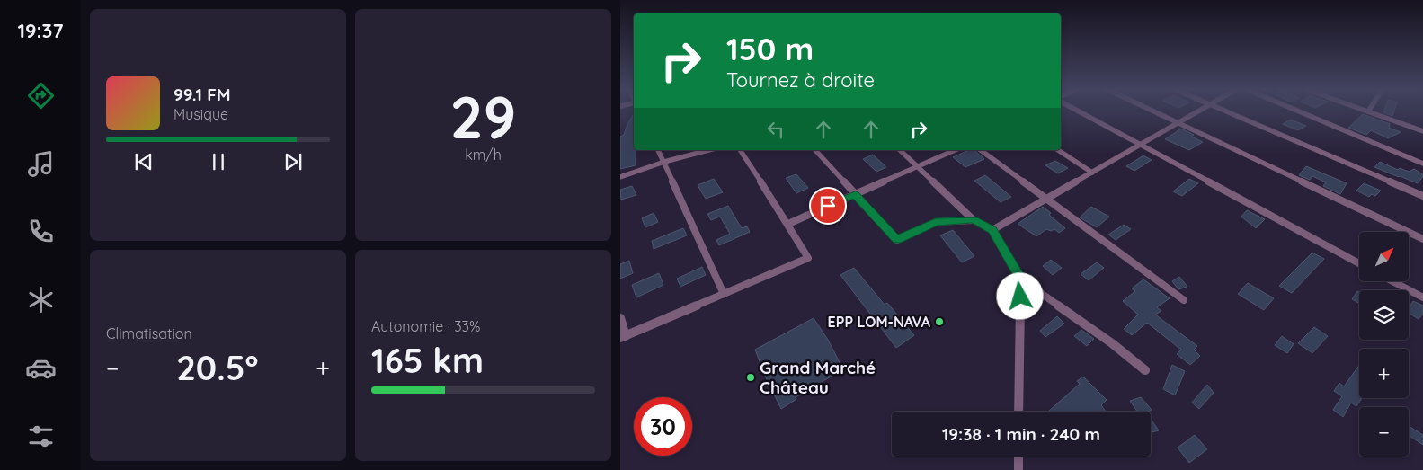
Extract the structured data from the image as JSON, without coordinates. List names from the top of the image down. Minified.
{"places":["EPP LOM-NAVA","Grand Marché Château"],"north":"top right","page":{"tabs":"19:37","tile":[["29","km/h"],"Climatisation",["Autonomie · 33%","165 km"]],"turn":["150 m","Tournez à droite"],"song":["99.1 FM","Musique"],"map_buttons":["+","−"],"heat":["−","20.5°","+"],"limit":"30","trip":"19:38 · 1 min · 240 m"}}
